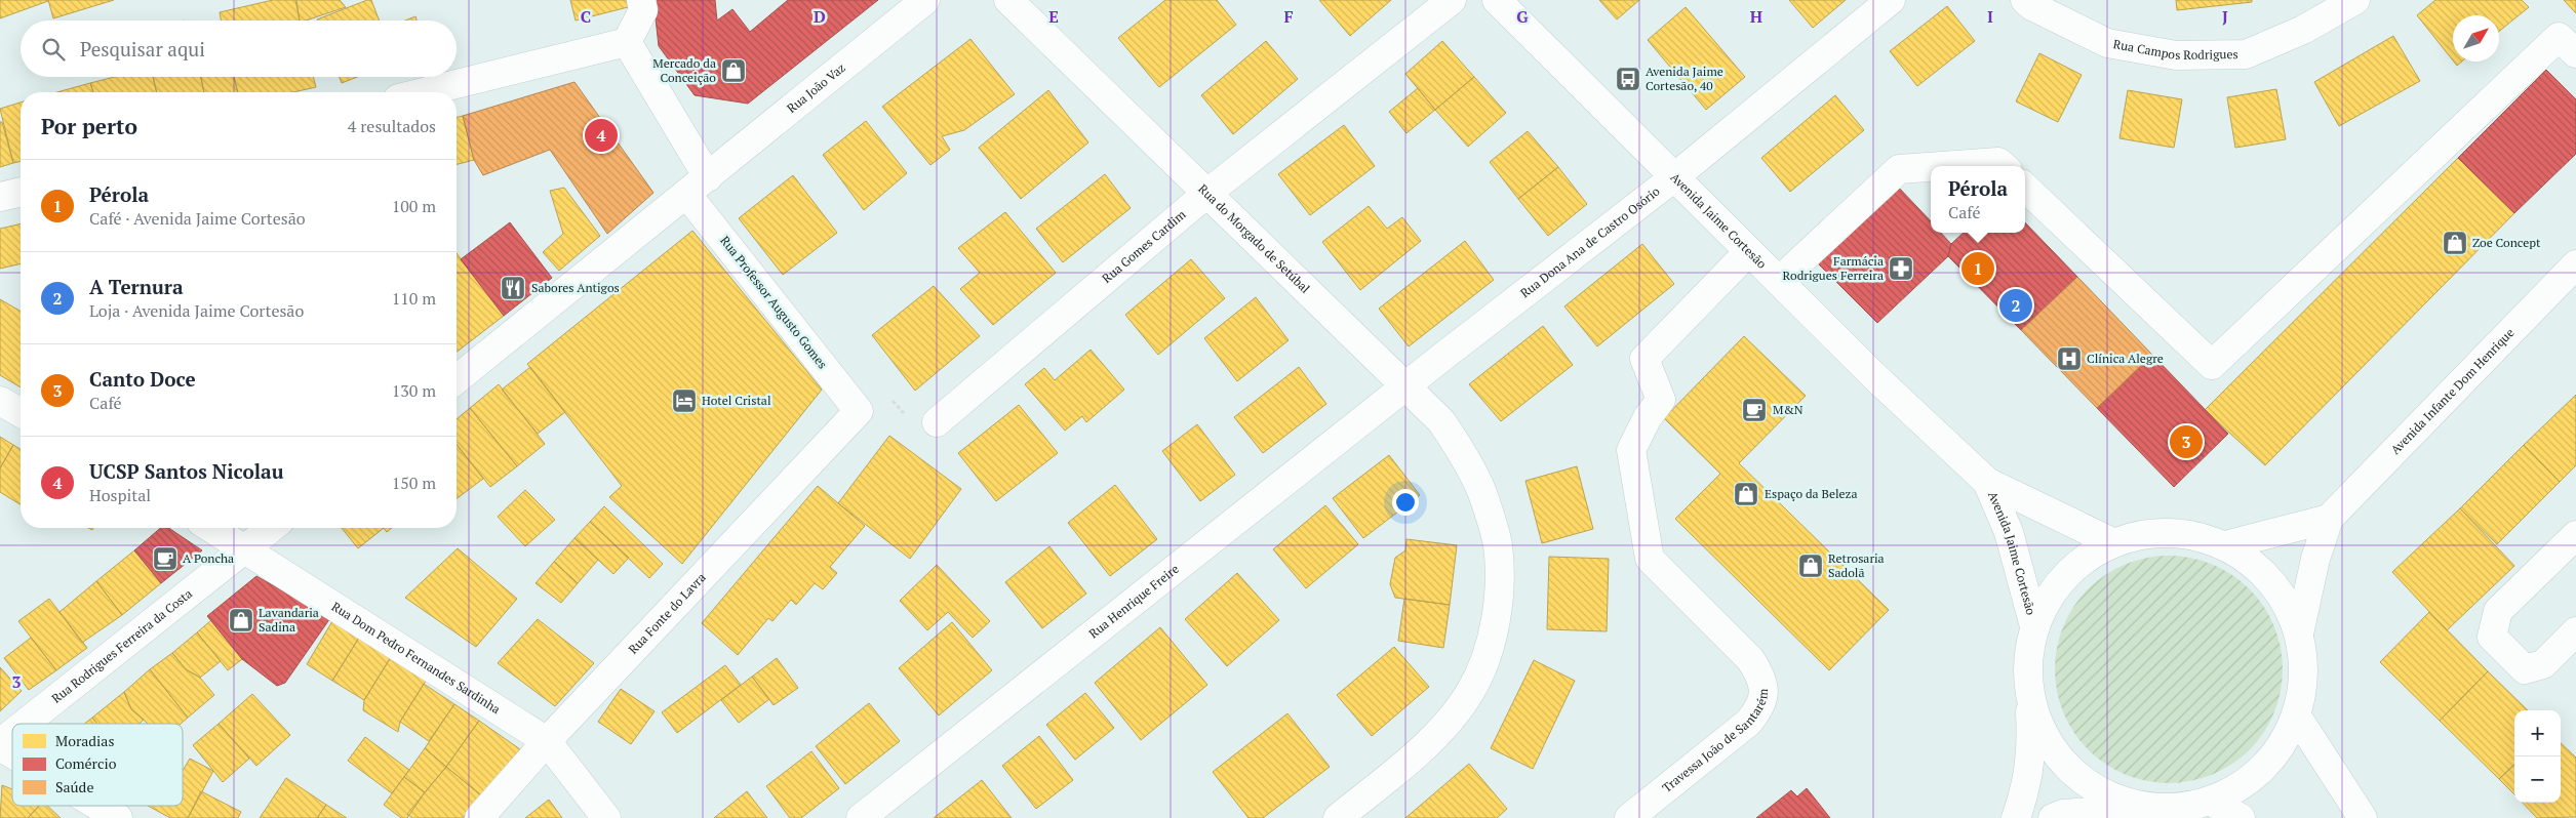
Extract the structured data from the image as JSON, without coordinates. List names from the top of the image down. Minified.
{"streets":{"street":["Rua Campos Rodrigues","Rua João Vaz","Avenida Jaime Cortesão","Rua do Morgado de Setúbal","Rua Dona Ana de Castro Osório","Rua Gomes Cardim","Rua Professor Augusto Gomes","Avenida Infante Dom Henrique","Rua Henrique Freire","Rua Fonte do Lavra","Rua Rodrigues Ferreira da Costa","Rua Dom Pedro Fernandes Sardinha","Travessa João de Santarém"]},"crossings":[["Rua João Vaz","Rua Professor Augusto Gomes"],["Avenida Jaime Cortesão","Rua Dona Ana de Castro Osório"],["Avenida Jaime Cortesão","Travessa João de Santarém"],["Rua do Morgado de Setúbal","Rua Dona Ana de Castro Osório"],["Rua do Morgado de Setúbal","Rua Gomes Cardim"],["Rua do Morgado de Setúbal","Rua Henrique Freire"],["Rua Dona Ana de Castro Osório","Rua Henrique Freire"],["Rua Professor Augusto Gomes","Rua Fonte do Lavra"],["Rua Fonte do Lavra","Rua Dom Pedro Fernandes Sardinha"],["Rua Rodrigues Ferreira da Costa","Rua Dom Pedro Fernandes Sardinha"]],"places":{"shop":["Mercado da Conceição","Zoe Concept","Espaço da Beleza","Retrosaria Sadolã","Lavandaria Sadina"],"bus stop":["Avenida Jaime Cortesão, 40"],"pharmacy":["Farmácia Rodrigues Ferreira"],"restaurant":["Sabores Antigos"],"hospital":["Clínica Alegre"],"hotel":["Hotel Cristal"],"cafe":["M&N","A Poncha"]},"legend":["Moradias","Comércio","Saúde"],"north":"top right","page":{"search":"Pesquisar aqui","heading":["Por perto","4 resultados"],"pins":["4","1","2","3"],"list":[{"mark":"1","name":"Pérola","note":"Café · Avenida Jaime Cortesão","value":"100 m"},{"mark":"2","name":"A Ternura","note":"Loja · Avenida Jaime Cortesão","value":"110 m"},{"mark":"3","name":"Canto Doce","note":"Café","value":"130 m"},{"mark":"4","name":"UCSP Santos Nicolau","note":"Hospital","value":"150 m"}],"popup":["Pérola","Café"],"map_buttons":["+","−"]},"grid":{"columns":["C","D","E","F","G","H","I","J"],"rows":["3"]}}
